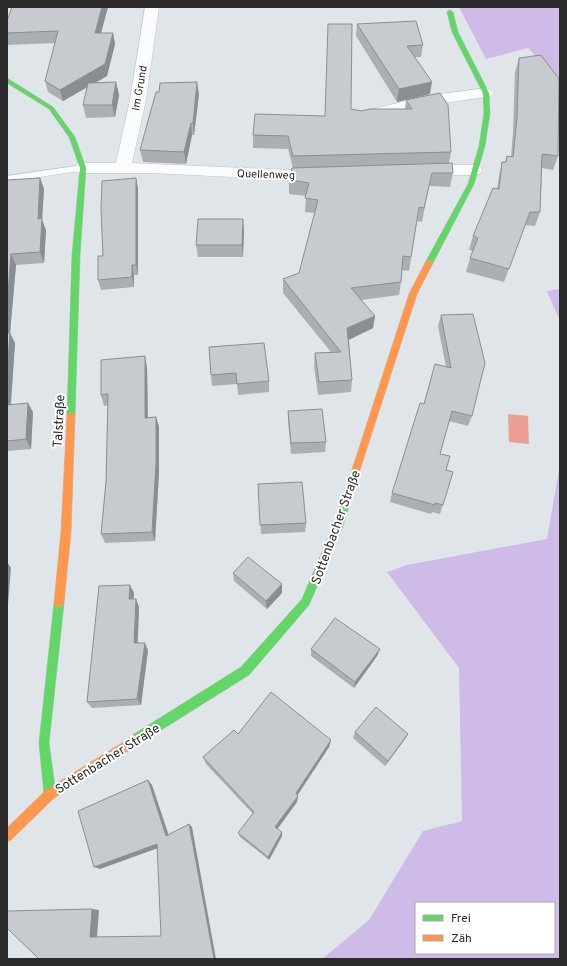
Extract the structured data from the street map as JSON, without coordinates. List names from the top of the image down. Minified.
{"streets":{"street":["Im Grund","Quellenweg","Talstraße","Sottenbacher Straße"]},"crossings":[["Im Grund","Quellenweg"],["Quellenweg","Talstraße"],["Talstraße","Sottenbacher Straße"]],"legend":["Frei","Zäh"]}
